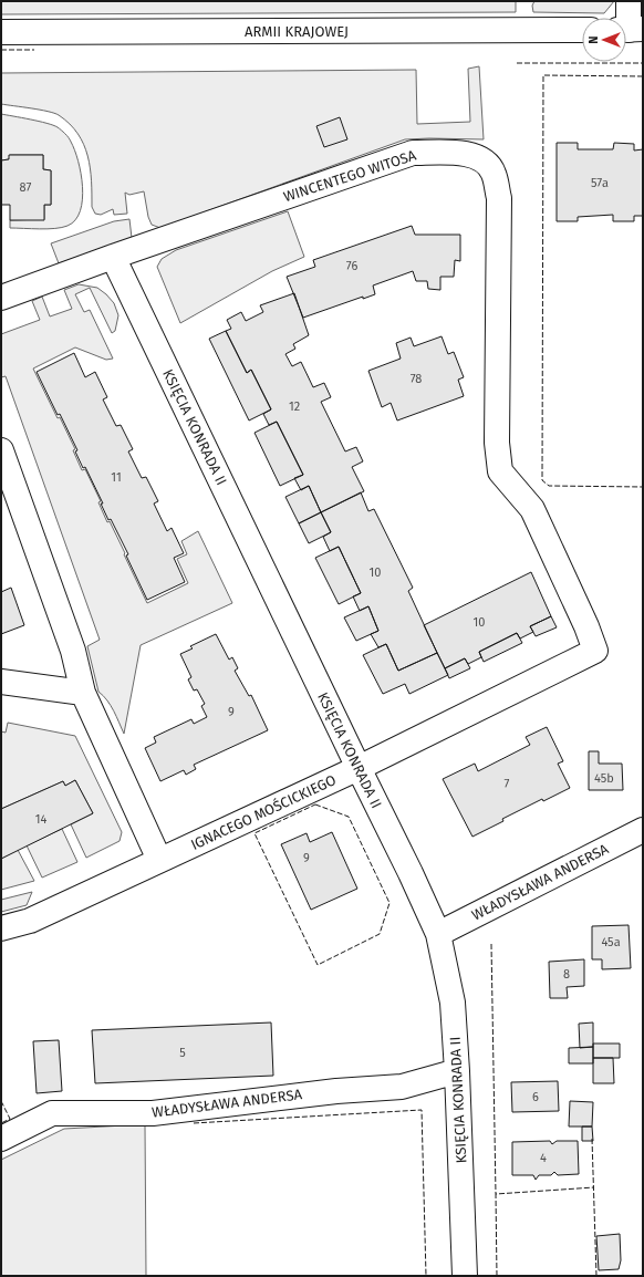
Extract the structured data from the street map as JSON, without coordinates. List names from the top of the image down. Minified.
{"streets":{"street":["ARMII KRAJOWEJ","WINCENTEGO WITOSA","KSIĘCIA KONRADA II","IGNACEGO MOŚCICKIEGO","WŁADYSŁAWA ANDERSA"]},"crossings":[["WINCENTEGO WITOSA","KSIĘCIA KONRADA II"],["WINCENTEGO WITOSA","IGNACEGO MOŚCICKIEGO"],["KSIĘCIA KONRADA II","IGNACEGO MOŚCICKIEGO"],["KSIĘCIA KONRADA II","WŁADYSŁAWA ANDERSA"]],"house_numbers":["57a","87","76","78","12","11","10","10","9","45b","7","14","9","45a","8","5","6","4"],"north":"left"}
